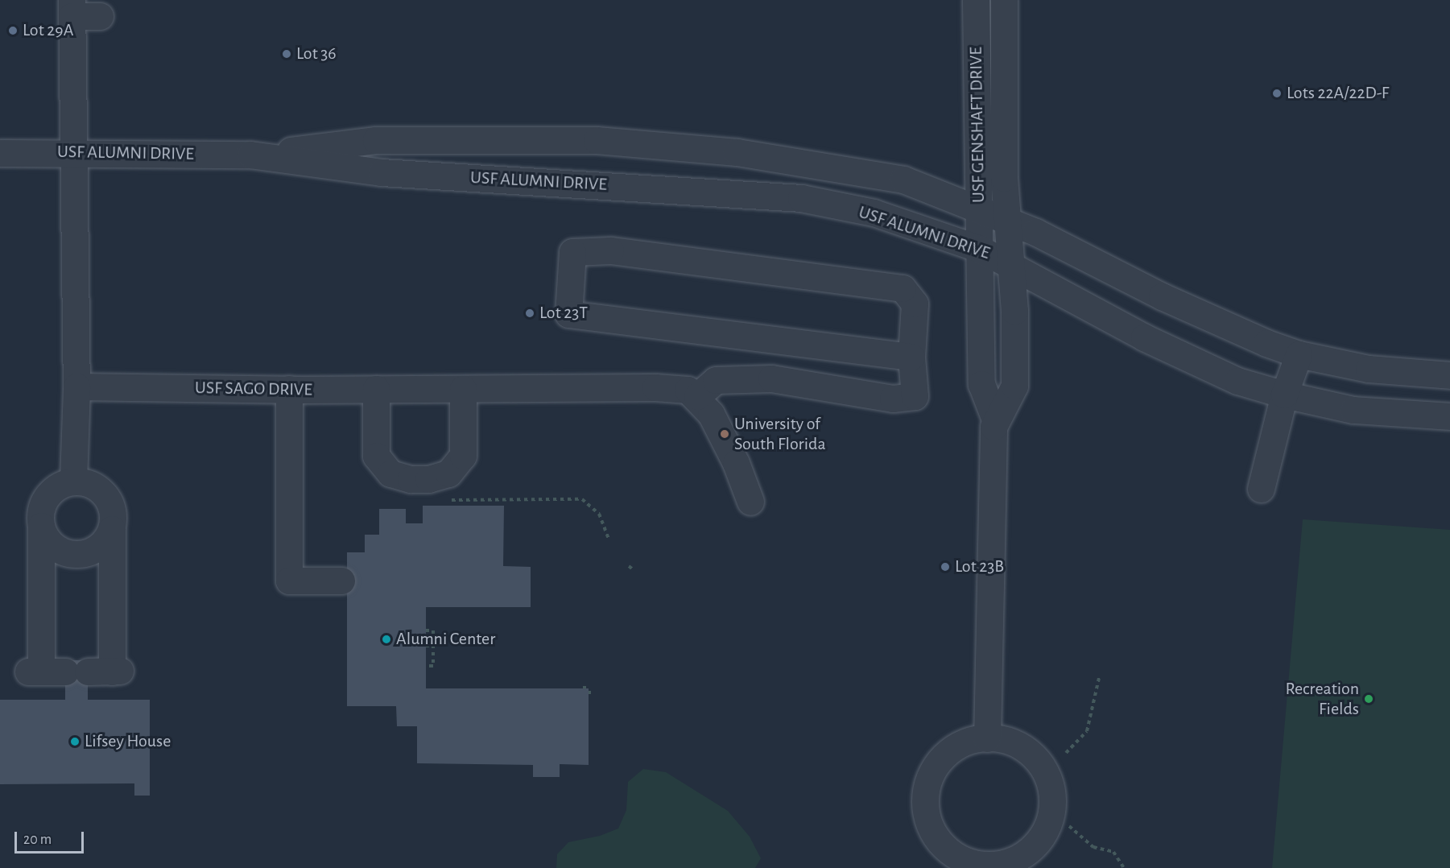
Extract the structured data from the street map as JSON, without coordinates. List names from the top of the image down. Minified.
{"streets":{"street":["USF GENSHAFT DRIVE","USF ALUMNI DRIVE","USF SAGO DRIVE"]},"crossings":[["USF GENSHAFT DRIVE","USF ALUMNI DRIVE"]],"places":["Lot 29A","Lot 36","Lots 22A/22D-F","Lot 23T","University of South Florida","Lot 23B","Alumni Center","Recreation Fields","Lifsey House"],"scale_bar":"20 m"}
